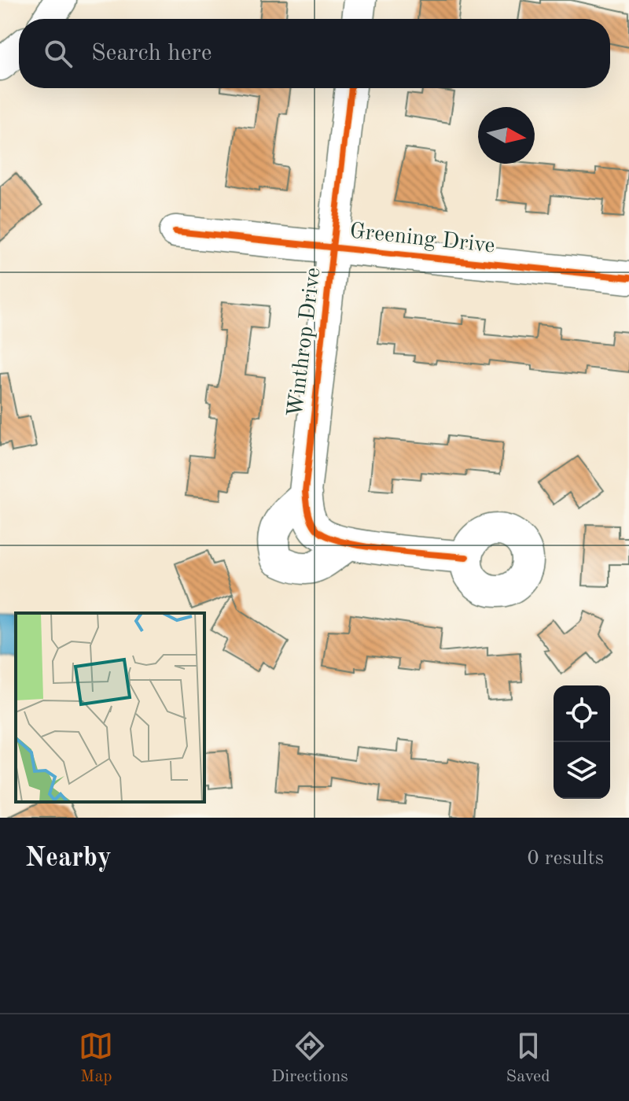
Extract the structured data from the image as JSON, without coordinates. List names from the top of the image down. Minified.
{"streets":{"street":["Greening Drive","Winthrop Drive"]},"crossings":[["Greening Drive","Winthrop Drive"]],"north":"right","page":{"search":"Search here","heading":["Nearby","0 results"],"nav":["Map","Directions","Saved"]}}
